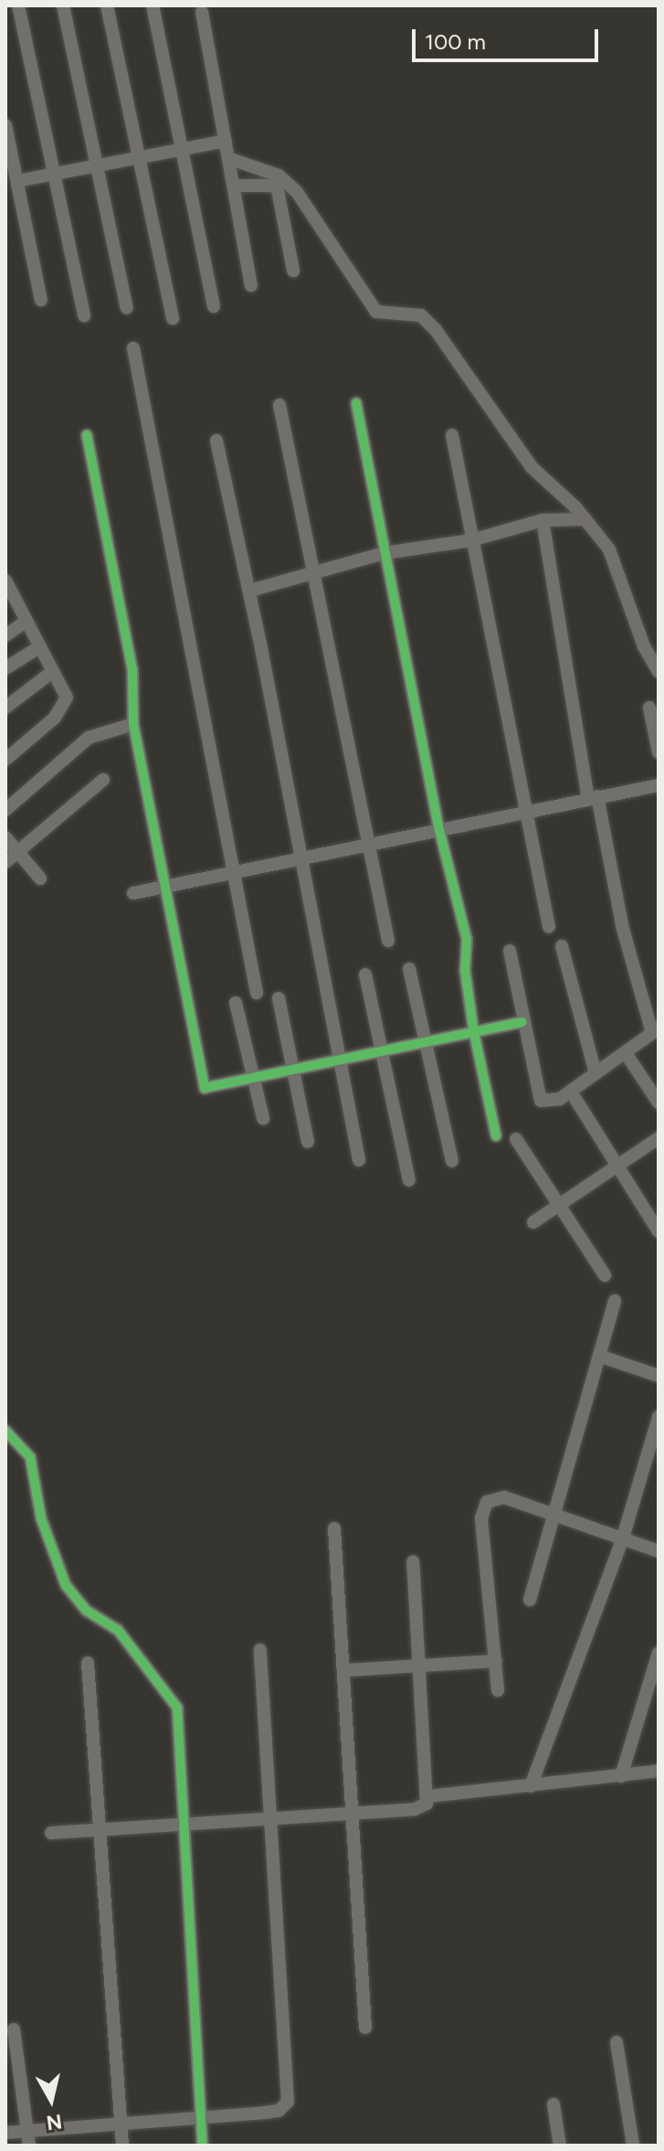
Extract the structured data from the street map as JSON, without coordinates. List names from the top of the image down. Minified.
{"scale_bar":"100 m","north":"bottom"}
